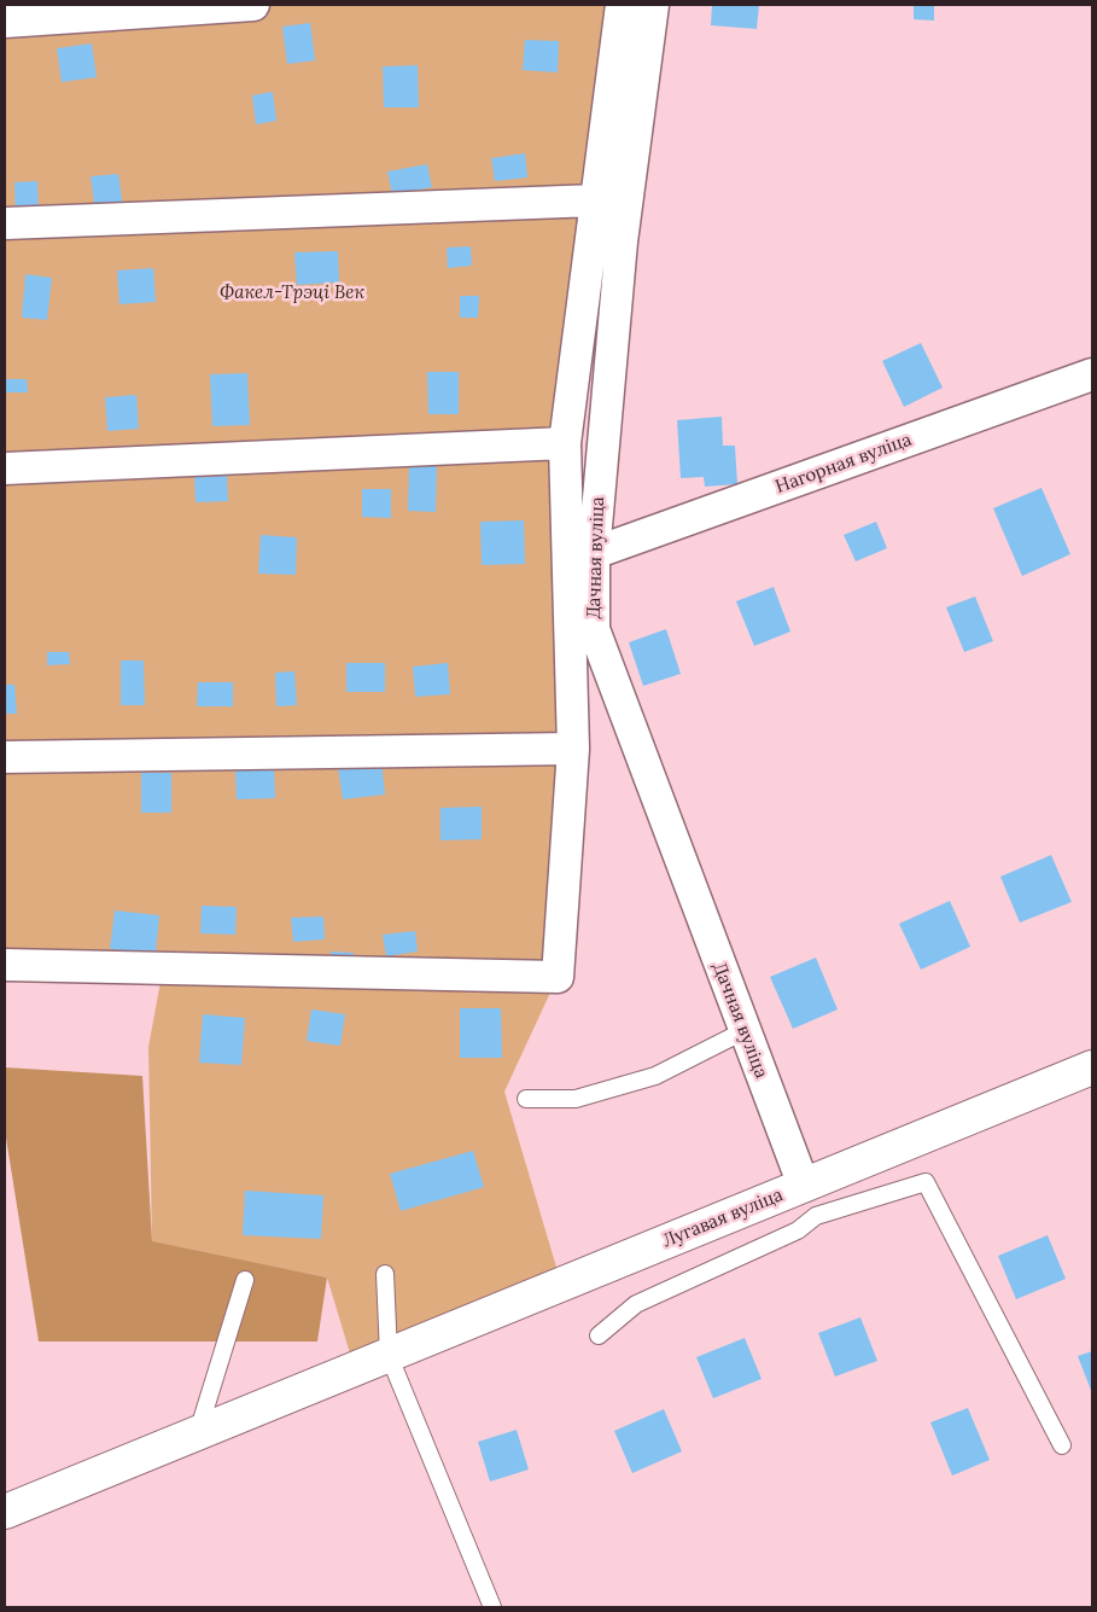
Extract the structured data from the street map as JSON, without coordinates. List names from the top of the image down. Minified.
{"streets":{"street":["Нагорная вуліца","Дачная вуліца","Лугавая вуліца"]},"crossings":[["Нагорная вуліца","Дачная вуліца"],["Дачная вуліца","Лугавая вуліца"]],"parks":["Факел-Трэці Век"]}
